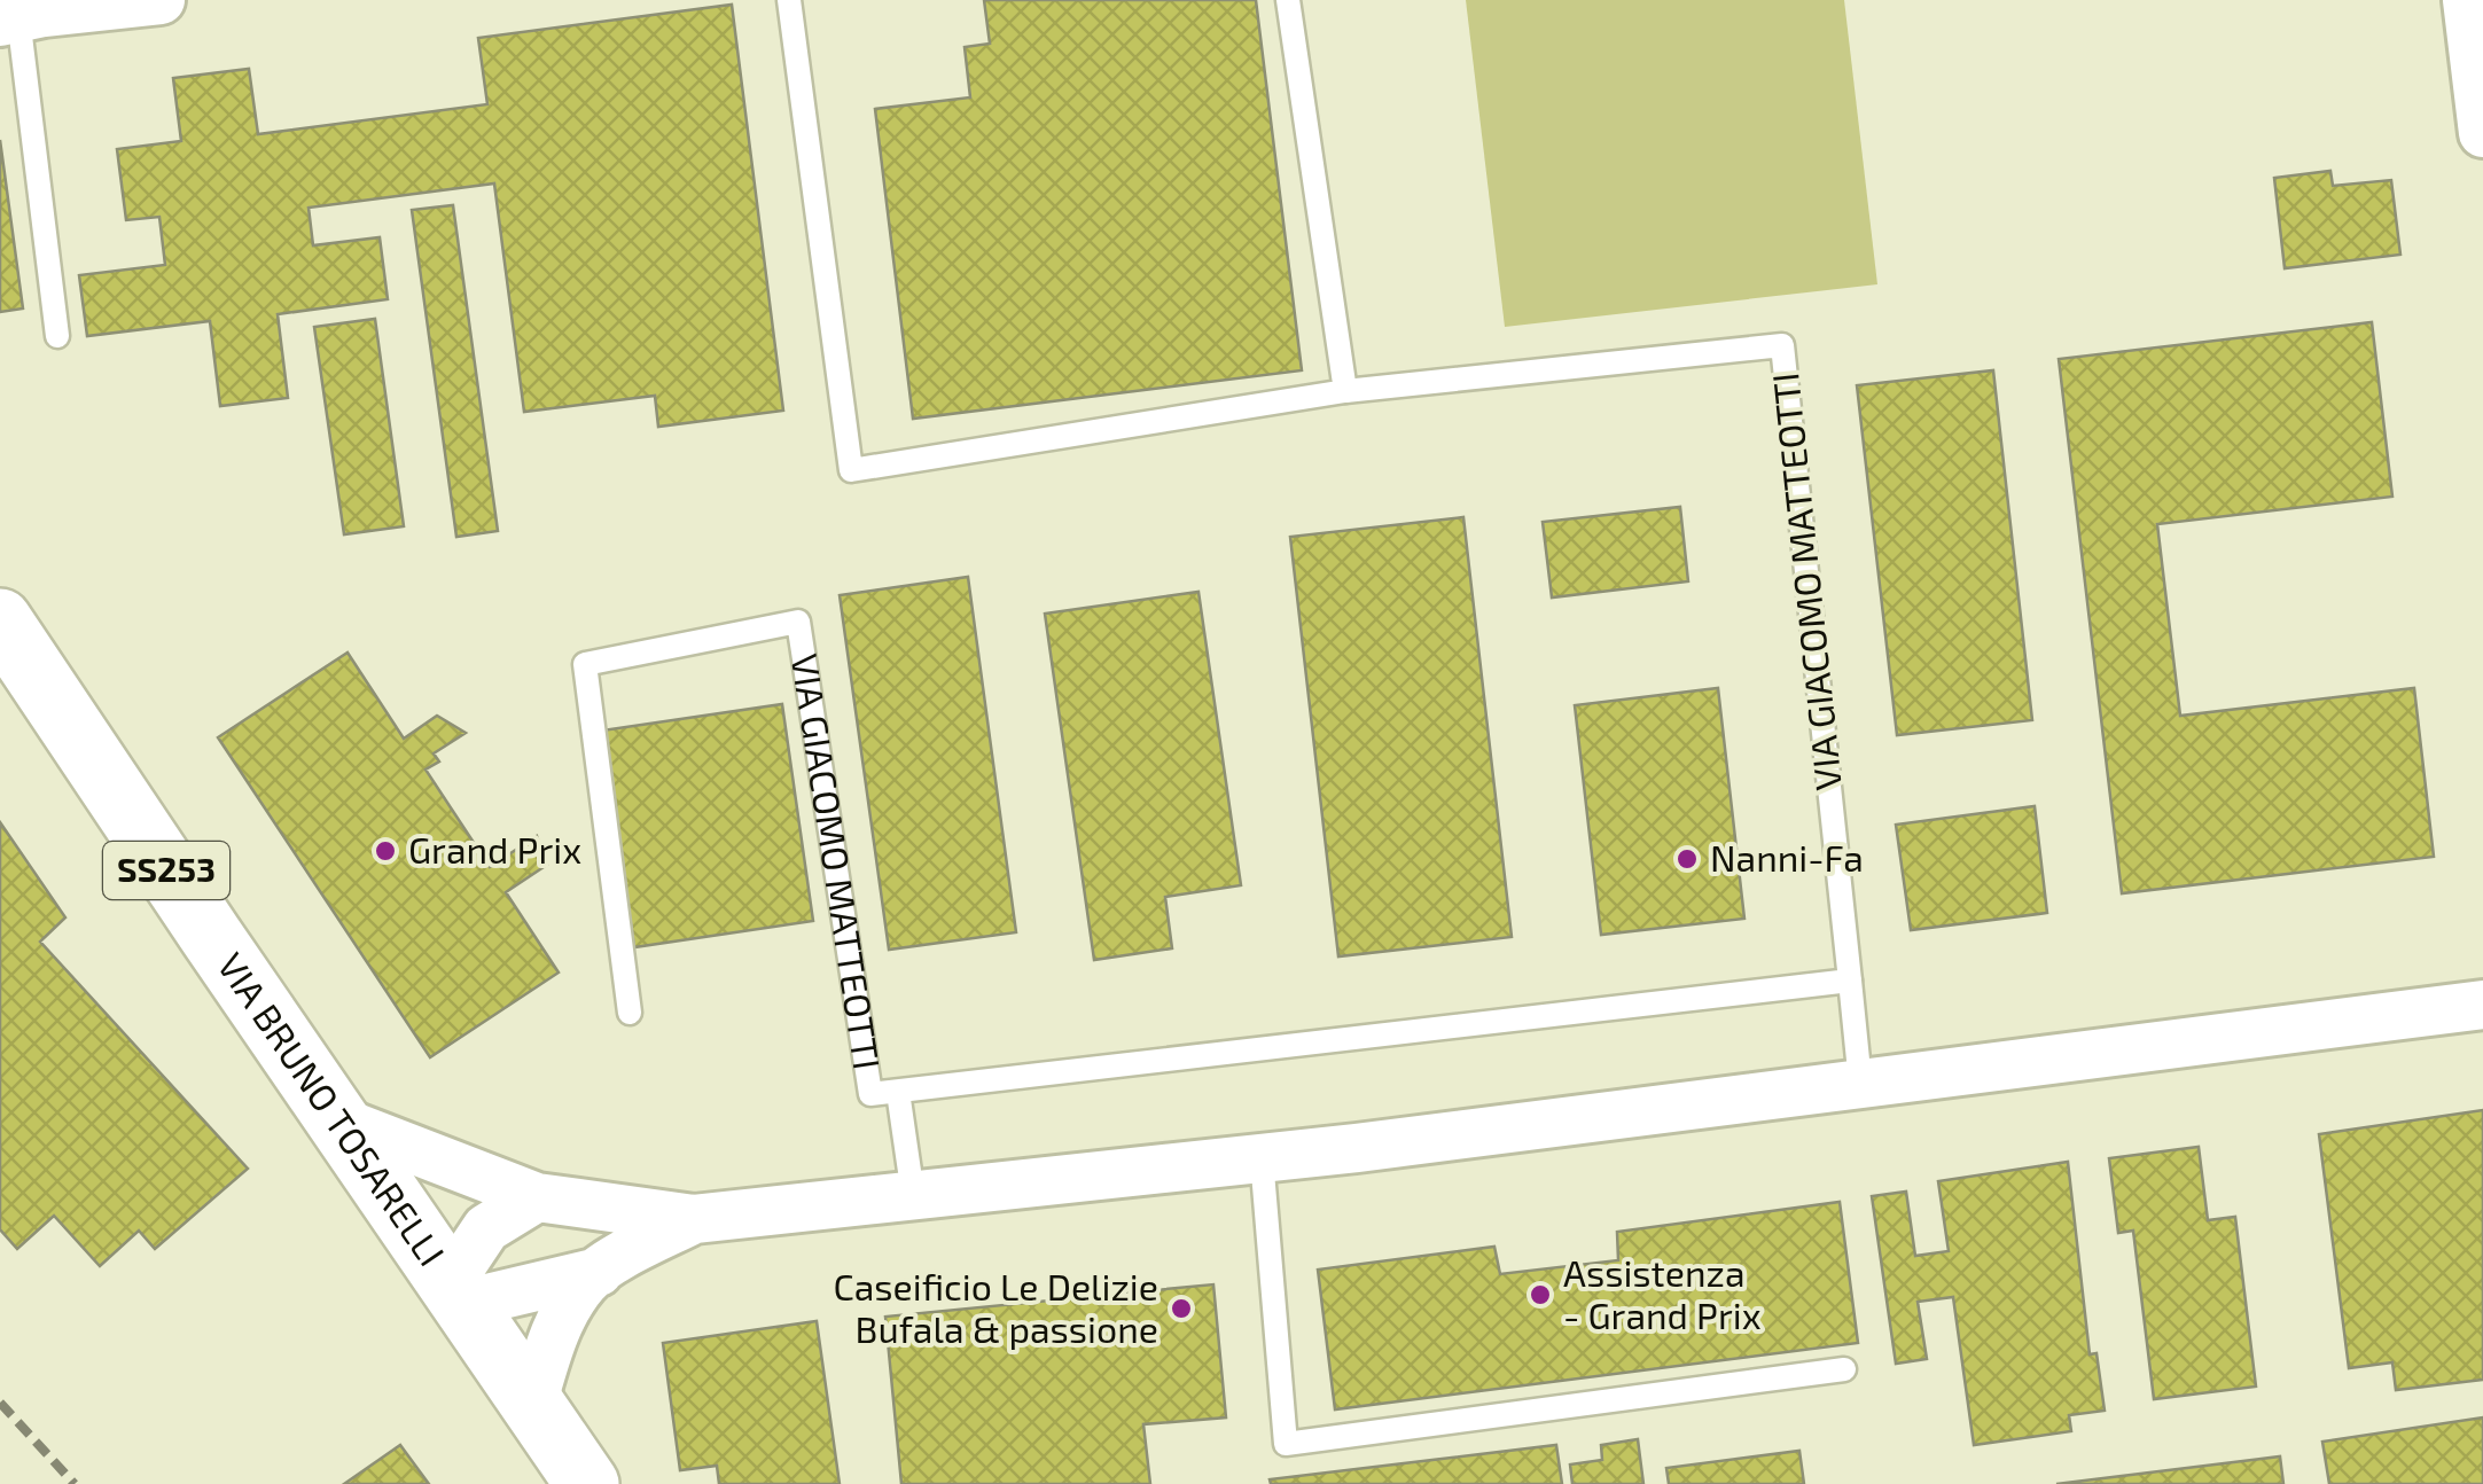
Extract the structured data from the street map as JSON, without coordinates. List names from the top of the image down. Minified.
{"streets":{"main road":["SS253","VIA BRUNO TOSARELLI"],"lane":["VIA GIACOMO MATTEOTTI"]},"places":["Grand Prix","Nanni-Fa","Assistenza - Grand Prix","Caseificio Le Delizie Bufala & passione"]}
